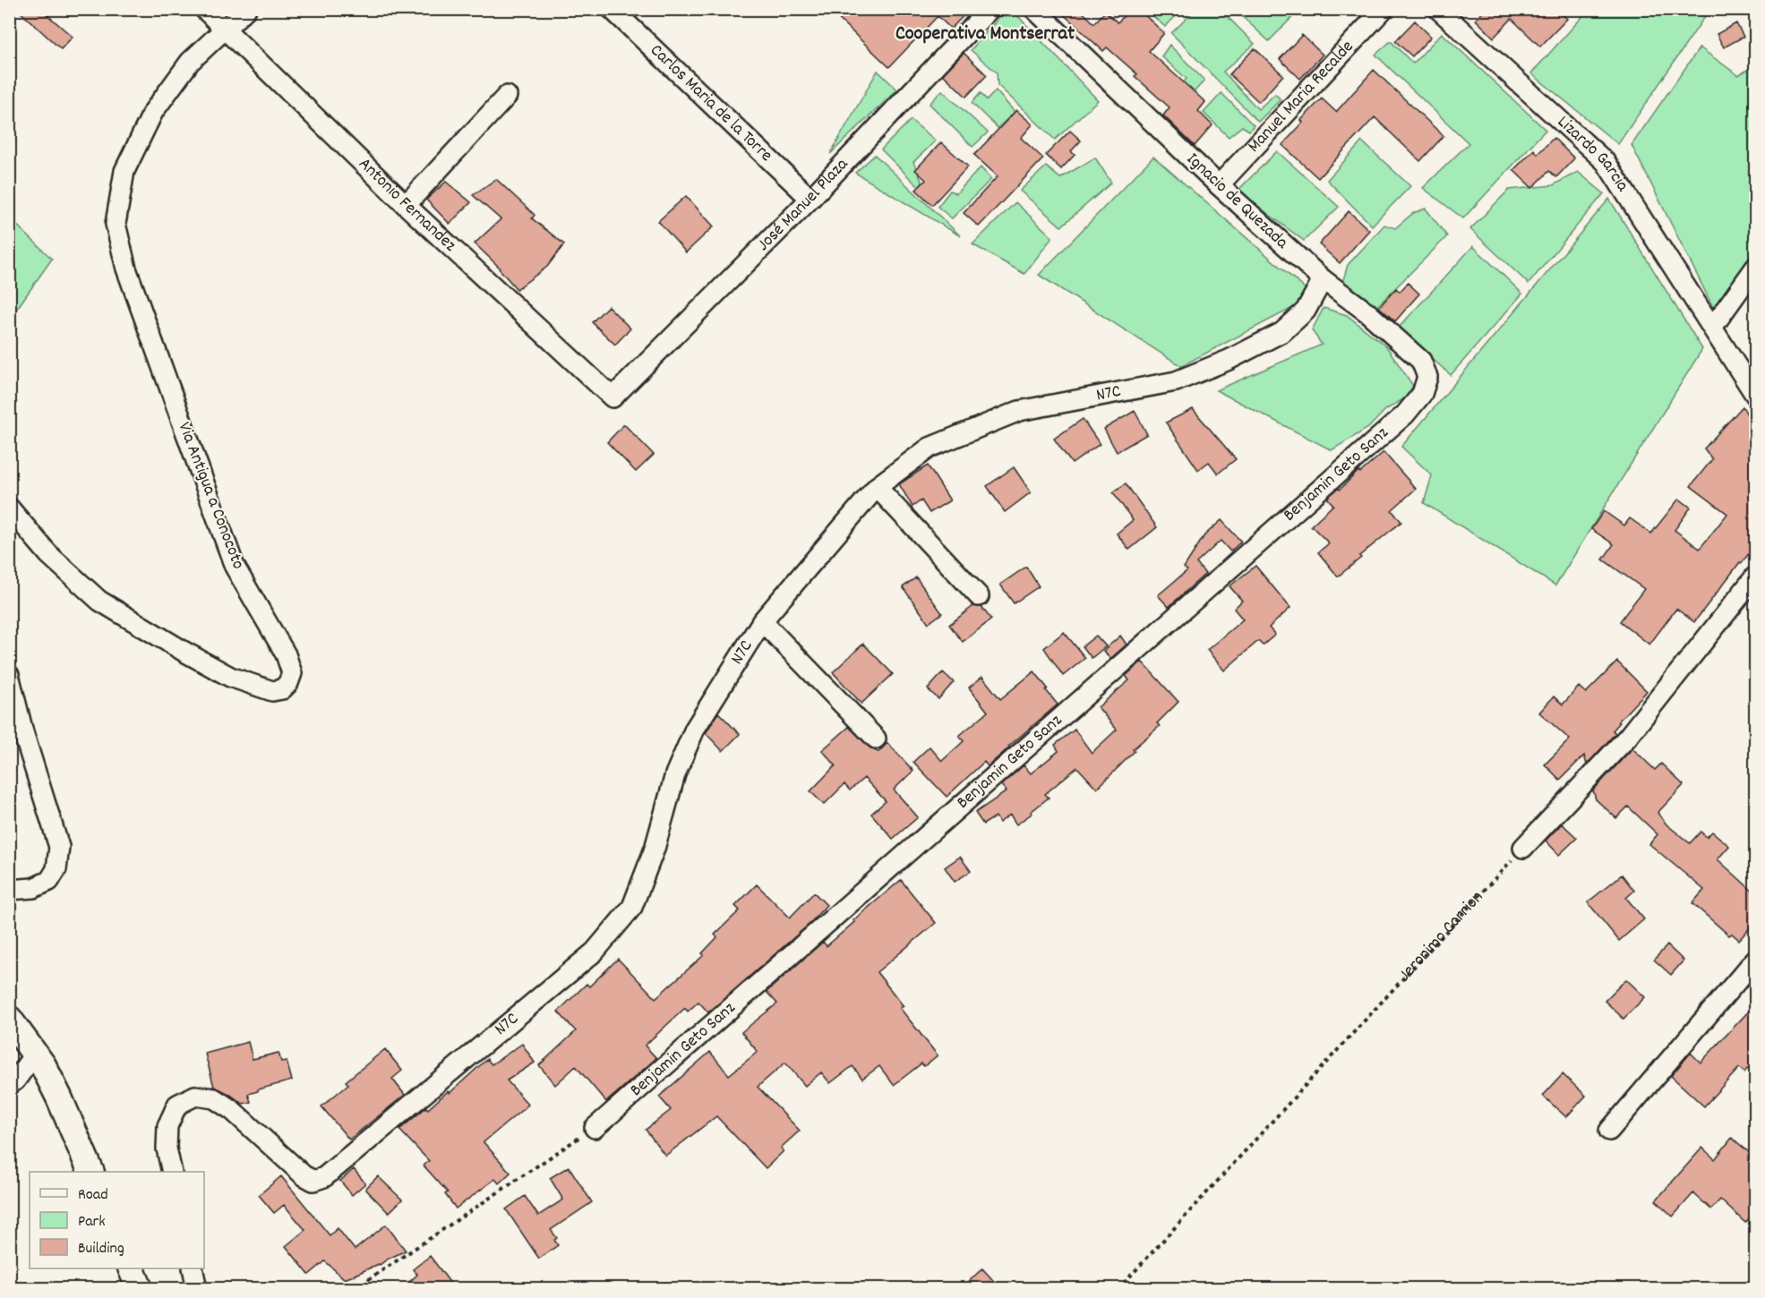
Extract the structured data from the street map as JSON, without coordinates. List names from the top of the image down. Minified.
{"streets":{"street":["Manuel Maria Recalde","Carlos Maria de la Torre","Lizardo Garcia","Ignacio de Quezada","Antonio Fernandez","José Manuel Plaza","N7C","Benjamin Geto Sanz","Via Antigua a Conocoto"],"path":["Jeronimo Carrion"]},"crossings":[["Manuel Maria Recalde","Ignacio de Quezada"],["Carlos Maria de la Torre","José Manuel Plaza"],["Ignacio de Quezada","N7C"],["Ignacio de Quezada","Benjamin Geto Sanz"],["Antonio Fernandez","José Manuel Plaza"],["Antonio Fernandez","Via Antigua a Conocoto"]],"districts":["Cooperativa Montserrat"],"legend":["Road","Park","Building"]}
